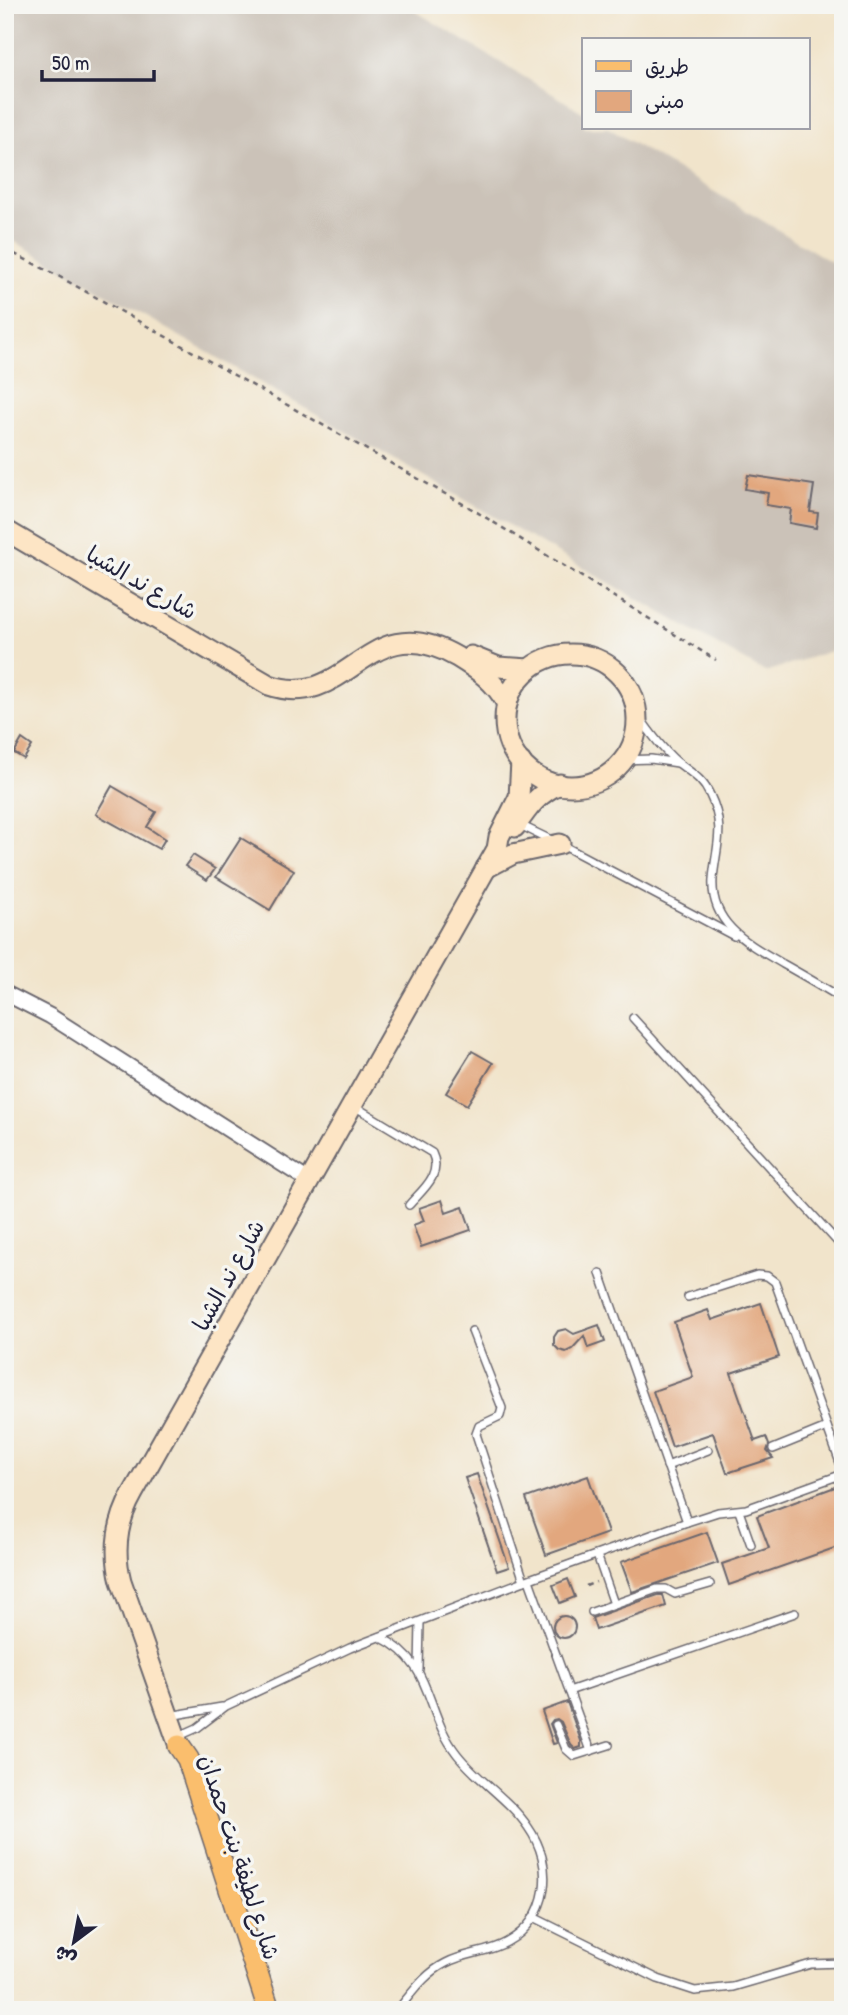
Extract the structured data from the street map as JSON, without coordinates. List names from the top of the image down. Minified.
{"streets":{"main road":["شارع ند الشبا","شارع لطيفة بنت حمدان"]},"crossings":[["شارع ند الشبا","شارع لطيفة بنت حمدان"]],"legend":["طريق","مبنى"],"scale_bar":"50 m","north":"bottom left"}
